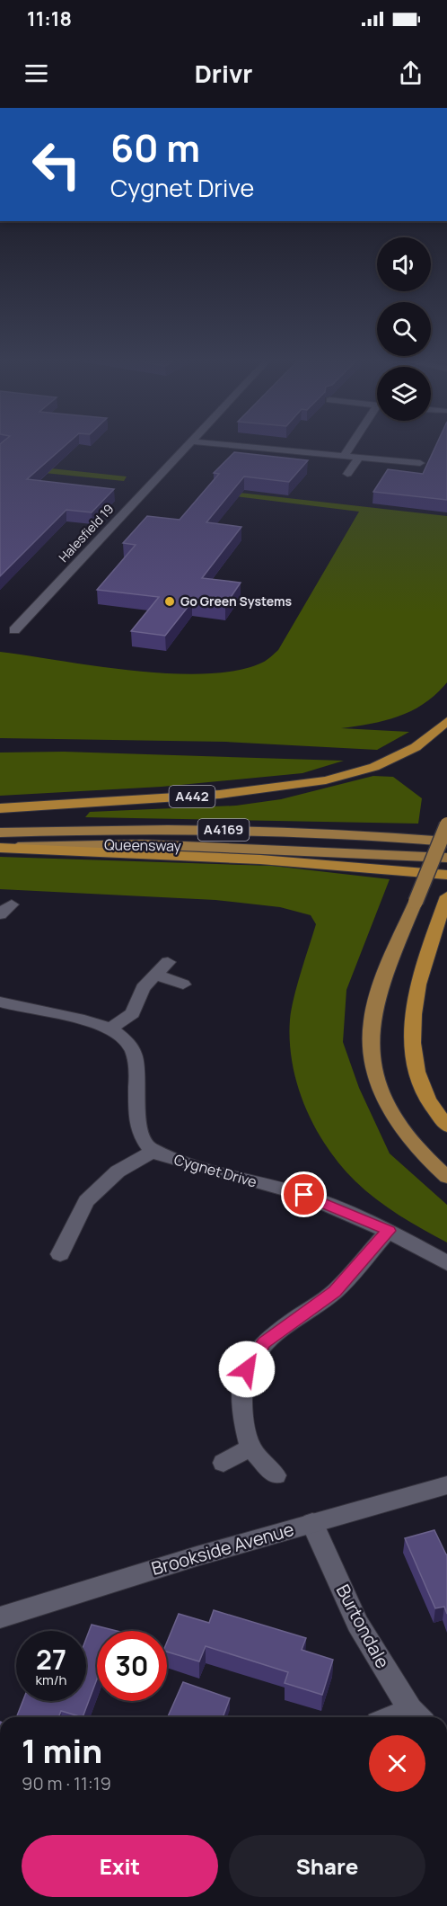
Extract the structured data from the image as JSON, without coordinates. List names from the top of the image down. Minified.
{"streets":{"highway":["A442"],"main road":["A4169","Queensway"],"street":["Halesfield 19","Cygnet Drive","Brookside Avenue","Burtondale"]},"crossings":[["Brookside Avenue","Burtondale"]],"places":["Go Green Systems"],"page":{"status":"11:18","header":"Drivr","turn":["60 m","Cygnet Drive"],"speed":"27 km/h","limit":"30","heading":["1 min","90 m · 11:19"],"buttons":["Exit","Share"]}}
